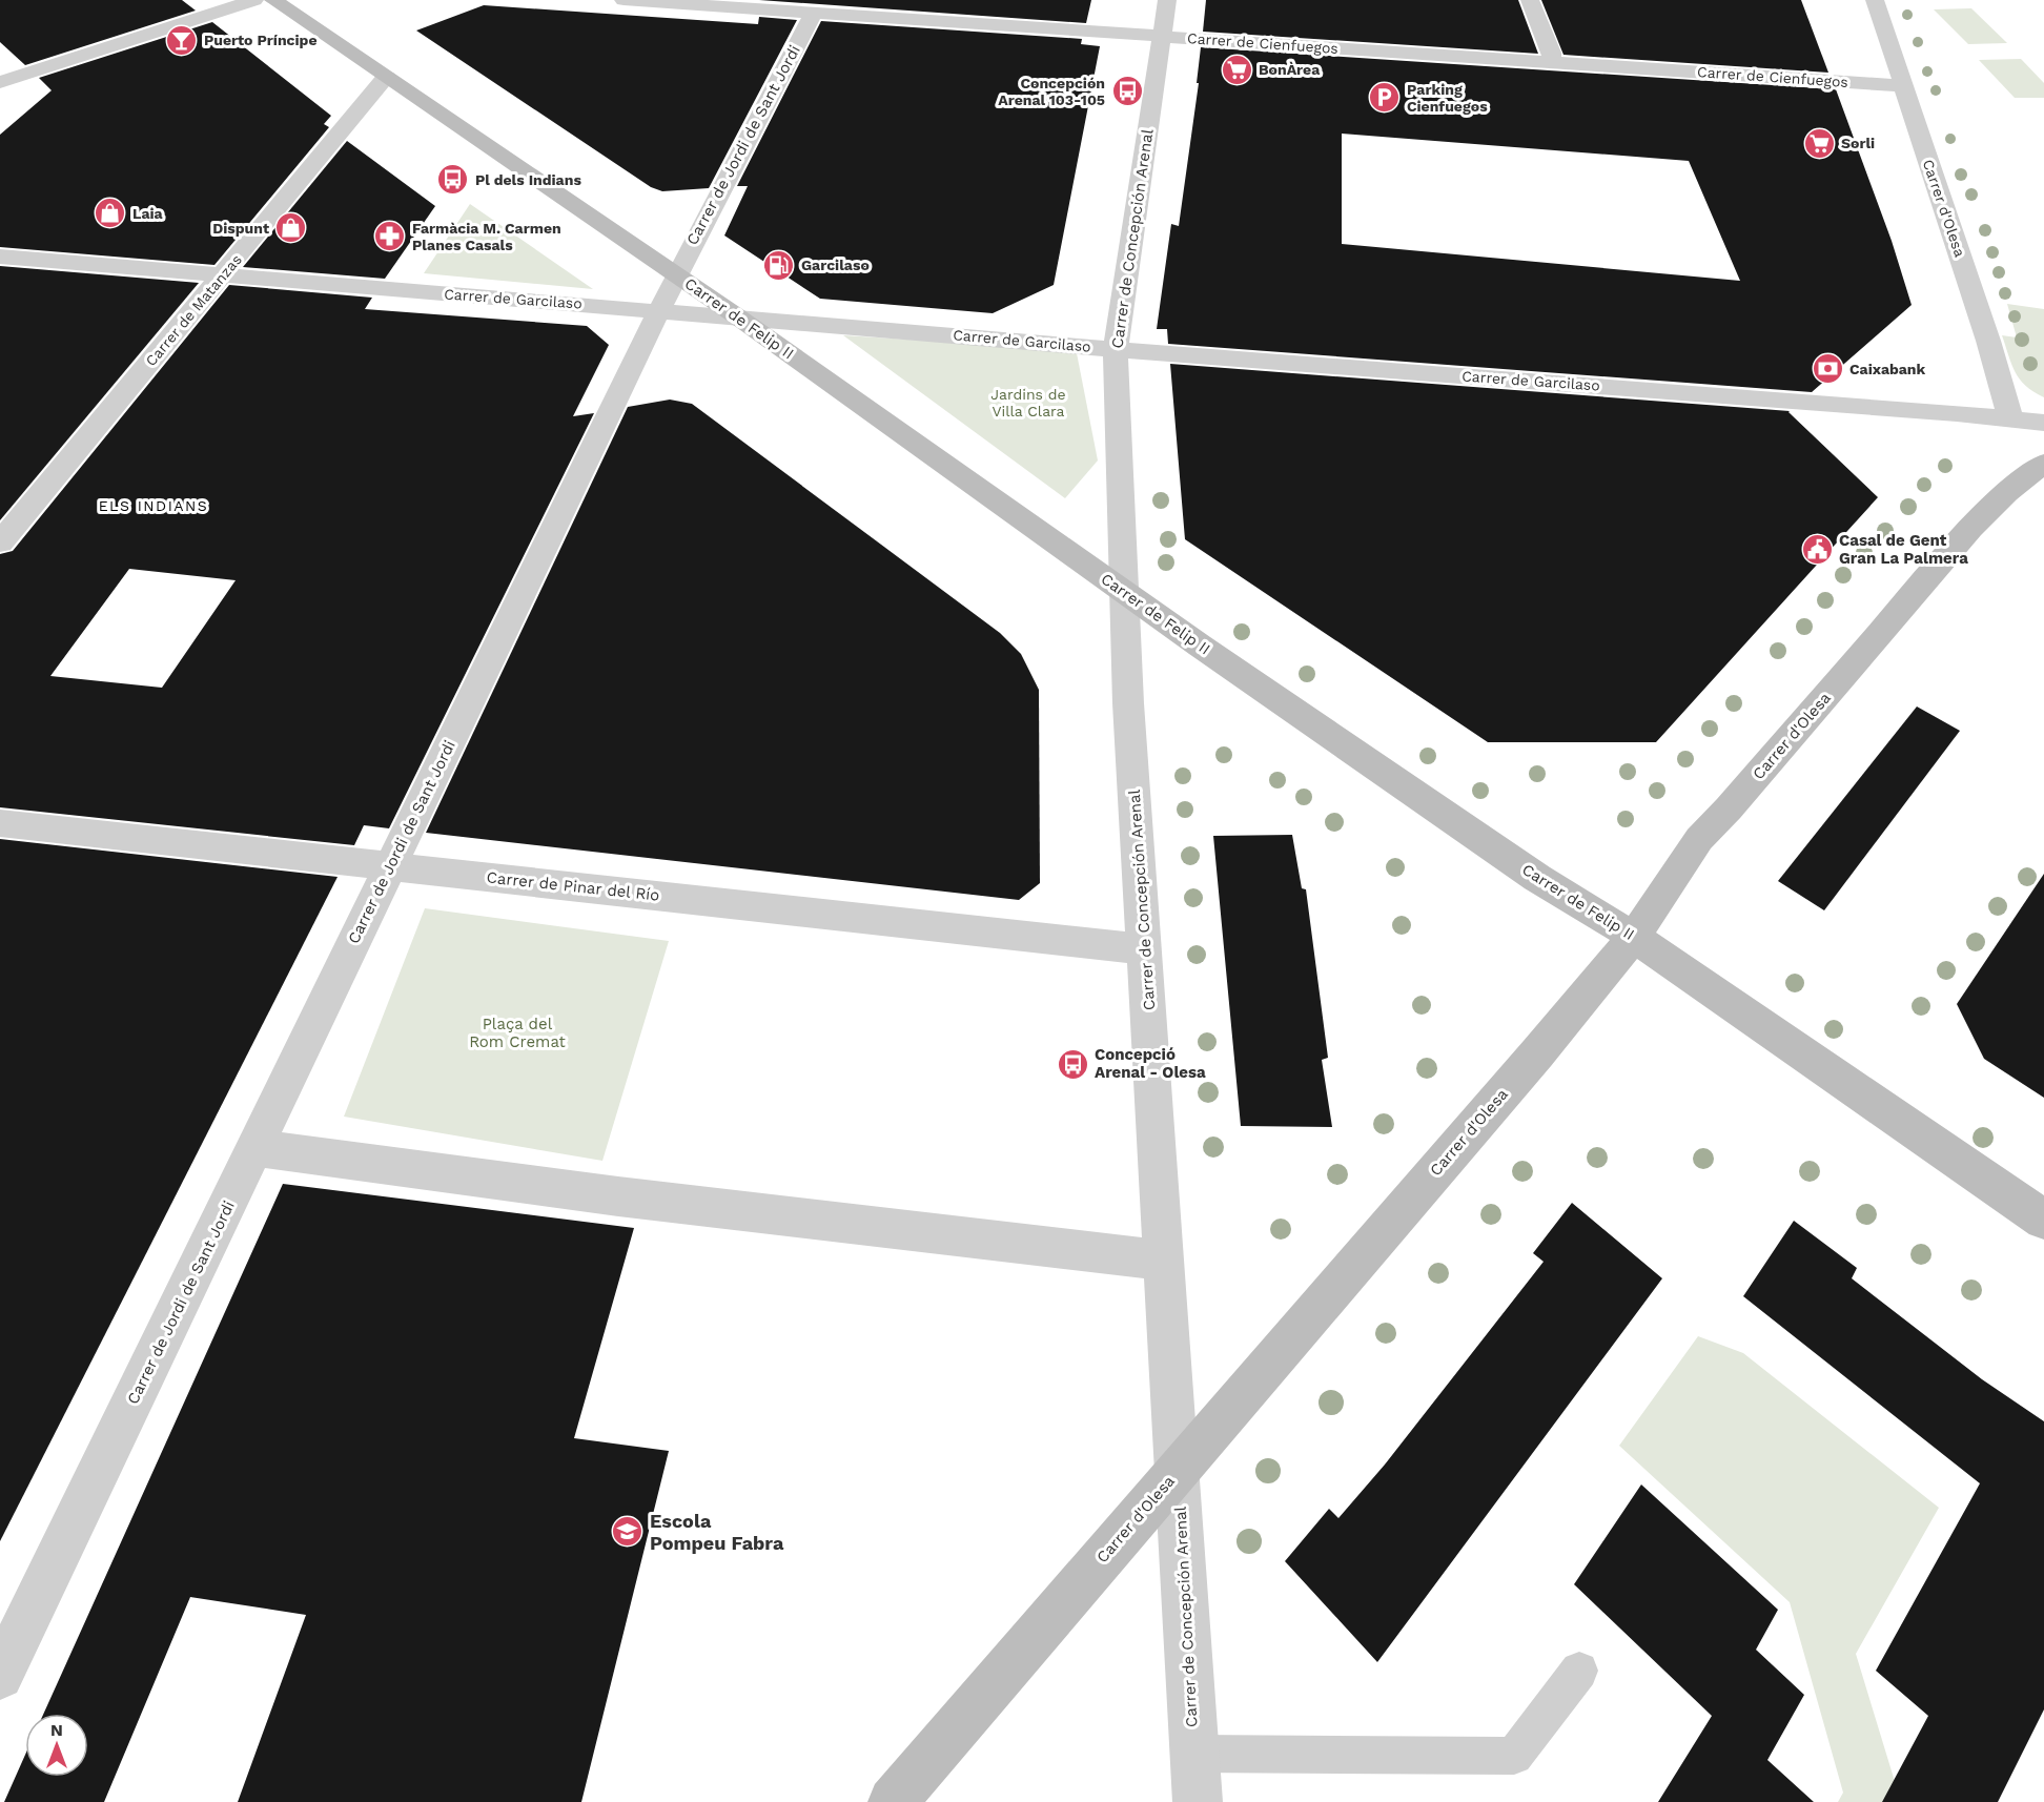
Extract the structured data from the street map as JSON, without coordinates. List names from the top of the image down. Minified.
{"streets":{"main road":["Carrer d'Olesa","Carrer de Felip II"],"street":["Carrer de Cienfuegos","Carrer de Jordi de Sant Jordi","Carrer de Concepción Arenal","Carrer de Garcilaso","Carrer de Matanzas","Carrer de Pinar del Río"]},"crossings":[["Carrer de Cienfuegos","Carrer de Jordi de Sant Jordi"],["Carrer de Cienfuegos","Carrer d'Olesa"],["Carrer de Cienfuegos","Carrer de Concepción Arenal"],["Carrer de Jordi de Sant Jordi","Carrer de Garcilaso"],["Carrer de Jordi de Sant Jordi","Carrer de Felip II"],["Carrer de Jordi de Sant Jordi","Carrer de Pinar del Río"],["Carrer d'Olesa","Carrer de Concepción Arenal"],["Carrer d'Olesa","Carrer de Garcilaso"],["Carrer d'Olesa","Carrer de Felip II"],["Carrer de Concepción Arenal","Carrer de Garcilaso"],["Carrer de Concepción Arenal","Carrer de Felip II"],["Carrer de Concepción Arenal","Carrer de Pinar del Río"],["Carrer de Garcilaso","Carrer de Matanzas"],["Carrer de Garcilaso","Carrer de Felip II"],["Carrer de Matanzas","Carrer de Felip II"]],"districts":["ELS INDIANS"],"parks":["Jardins de Villa Clara","Plaça del Rom Cremat"],"places":{"bar":["Puerto Príncipe"],"supermarket":["BonÀrea","Sorli"],"bus stop":["Concepción Arenal 103-105","Pl dels Indians","Concepció Arenal - Olesa"],"parking":["Parking Cienfuegos"],"shop":["Laia","Dispunt"],"pharmacy":["Farmàcia M. Carmen Planes Casals"],"fuel station":["Garcilaso"],"bank":["Caixabank"],"public building":["Casal de Gent Gran La Palmera"],"school or university":["Escola Pompeu Fabra"]},"north":"top"}
